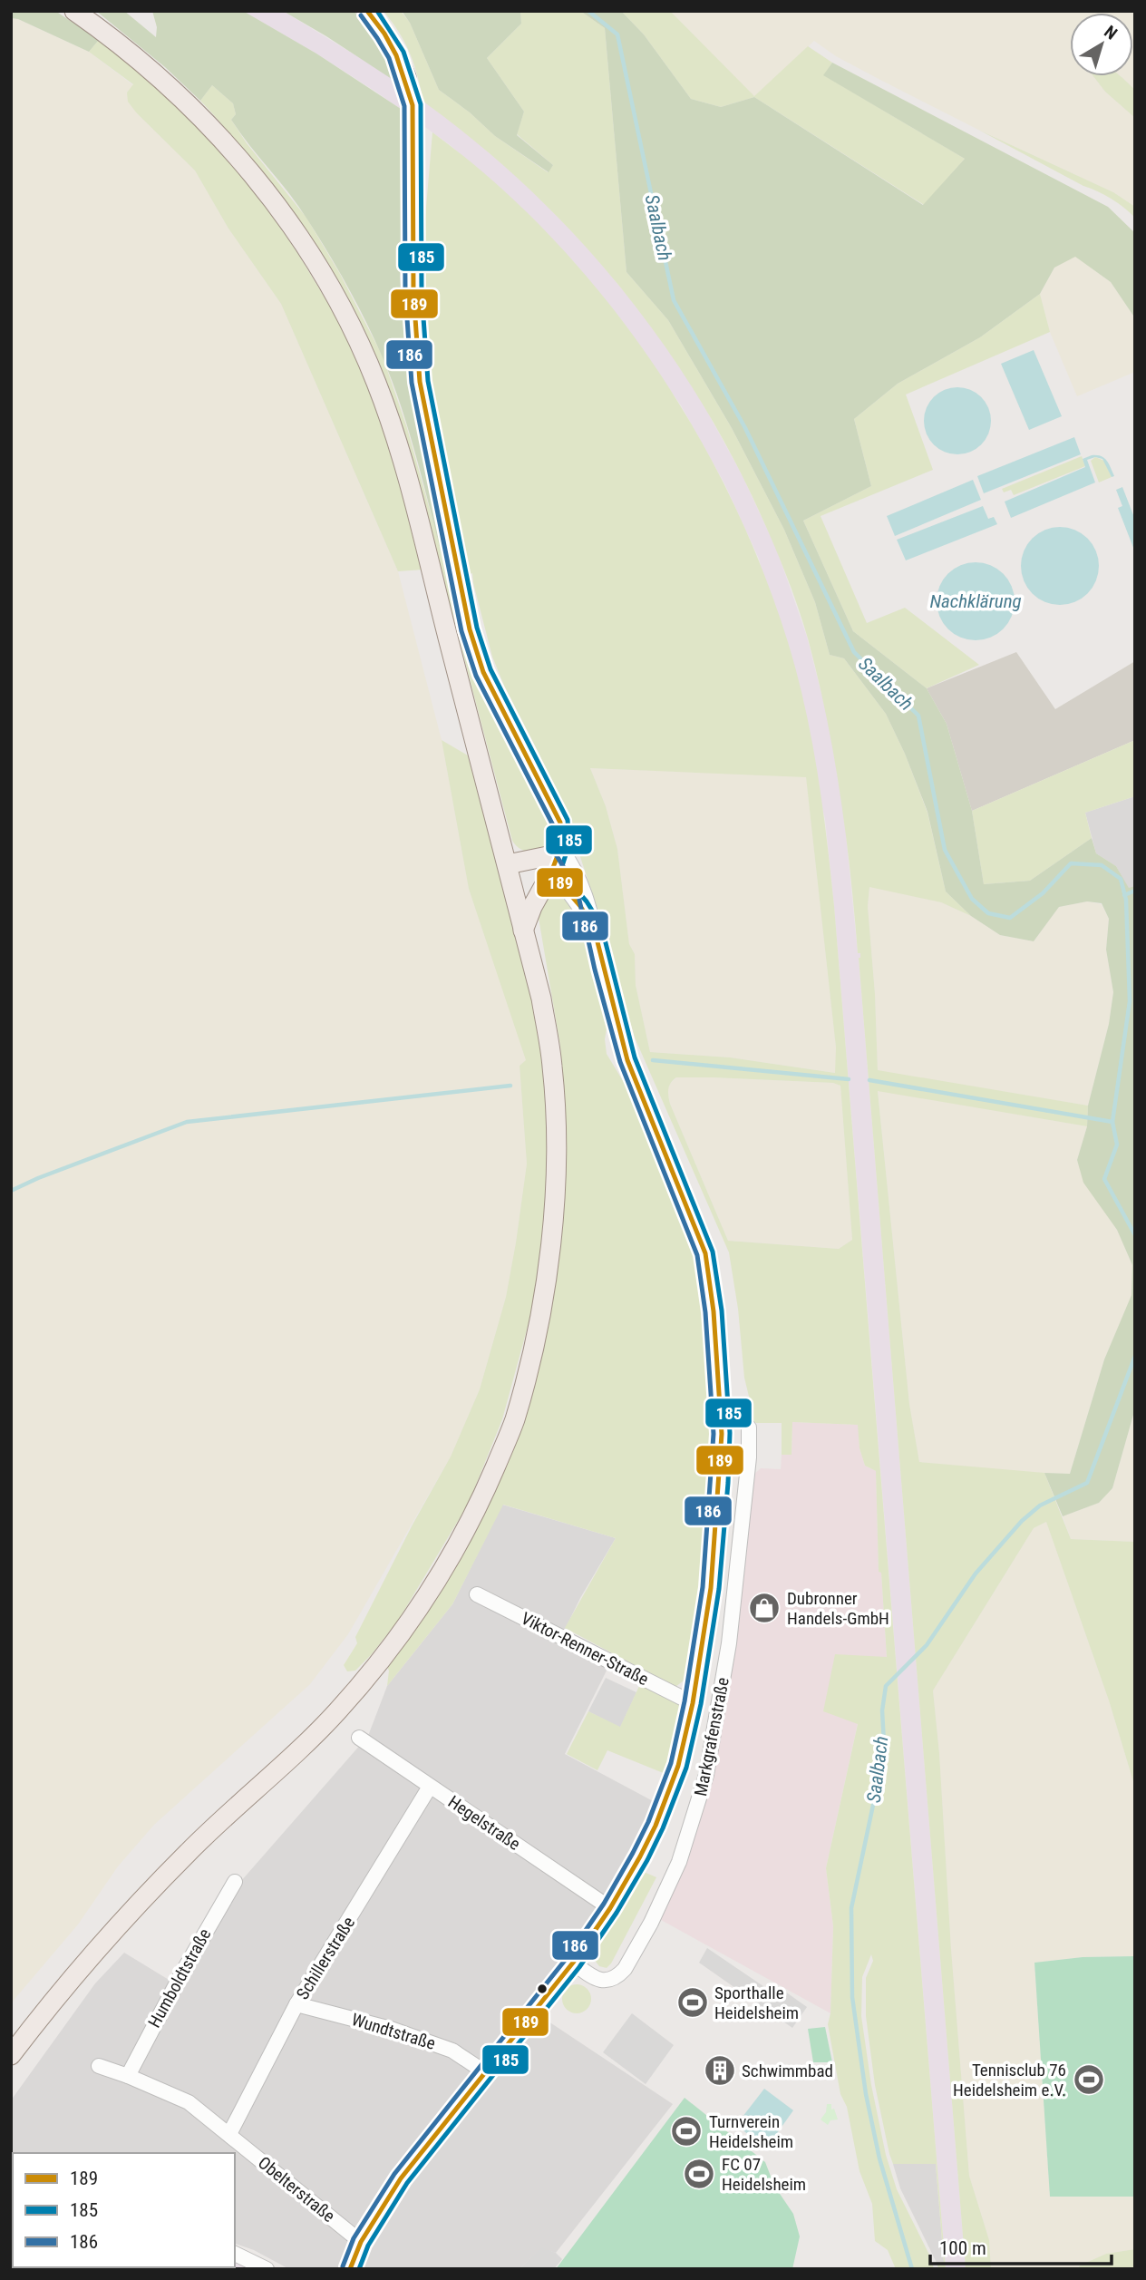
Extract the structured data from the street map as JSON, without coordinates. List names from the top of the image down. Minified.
{"streets":{"street":["Viktor-Renner-Straße","Markgrafenstraße","Hegelstraße","Schillerstraße","Humboldtstraße","Wundtstraße","Obelterstraße"]},"crossings":[["Viktor-Renner-Straße","Markgrafenstraße"],["Markgrafenstraße","Hegelstraße"],["Markgrafenstraße","Wundtstraße"],["Markgrafenstraße","Obelterstraße"],["Hegelstraße","Schillerstraße"],["Schillerstraße","Wundtstraße"],["Schillerstraße","Obelterstraße"],["Humboldtstraße","Obelterstraße"]],"water":["Saalbach","Nachklärung"],"places":{"shop":["Dubronner Handels-GmbH"],"sports":["Sporthalle Heidelsheim","Tennisclub 76 Heidelsheim e.V.","Turnverein Heidelsheim","FC 07 Heidelsheim"],"building":["Schwimmbad"]},"lines":["transit line 189","transit line 185","transit line 186"],"legend":["189","185","186"],"scale_bar":"100 m","north":"top right"}
